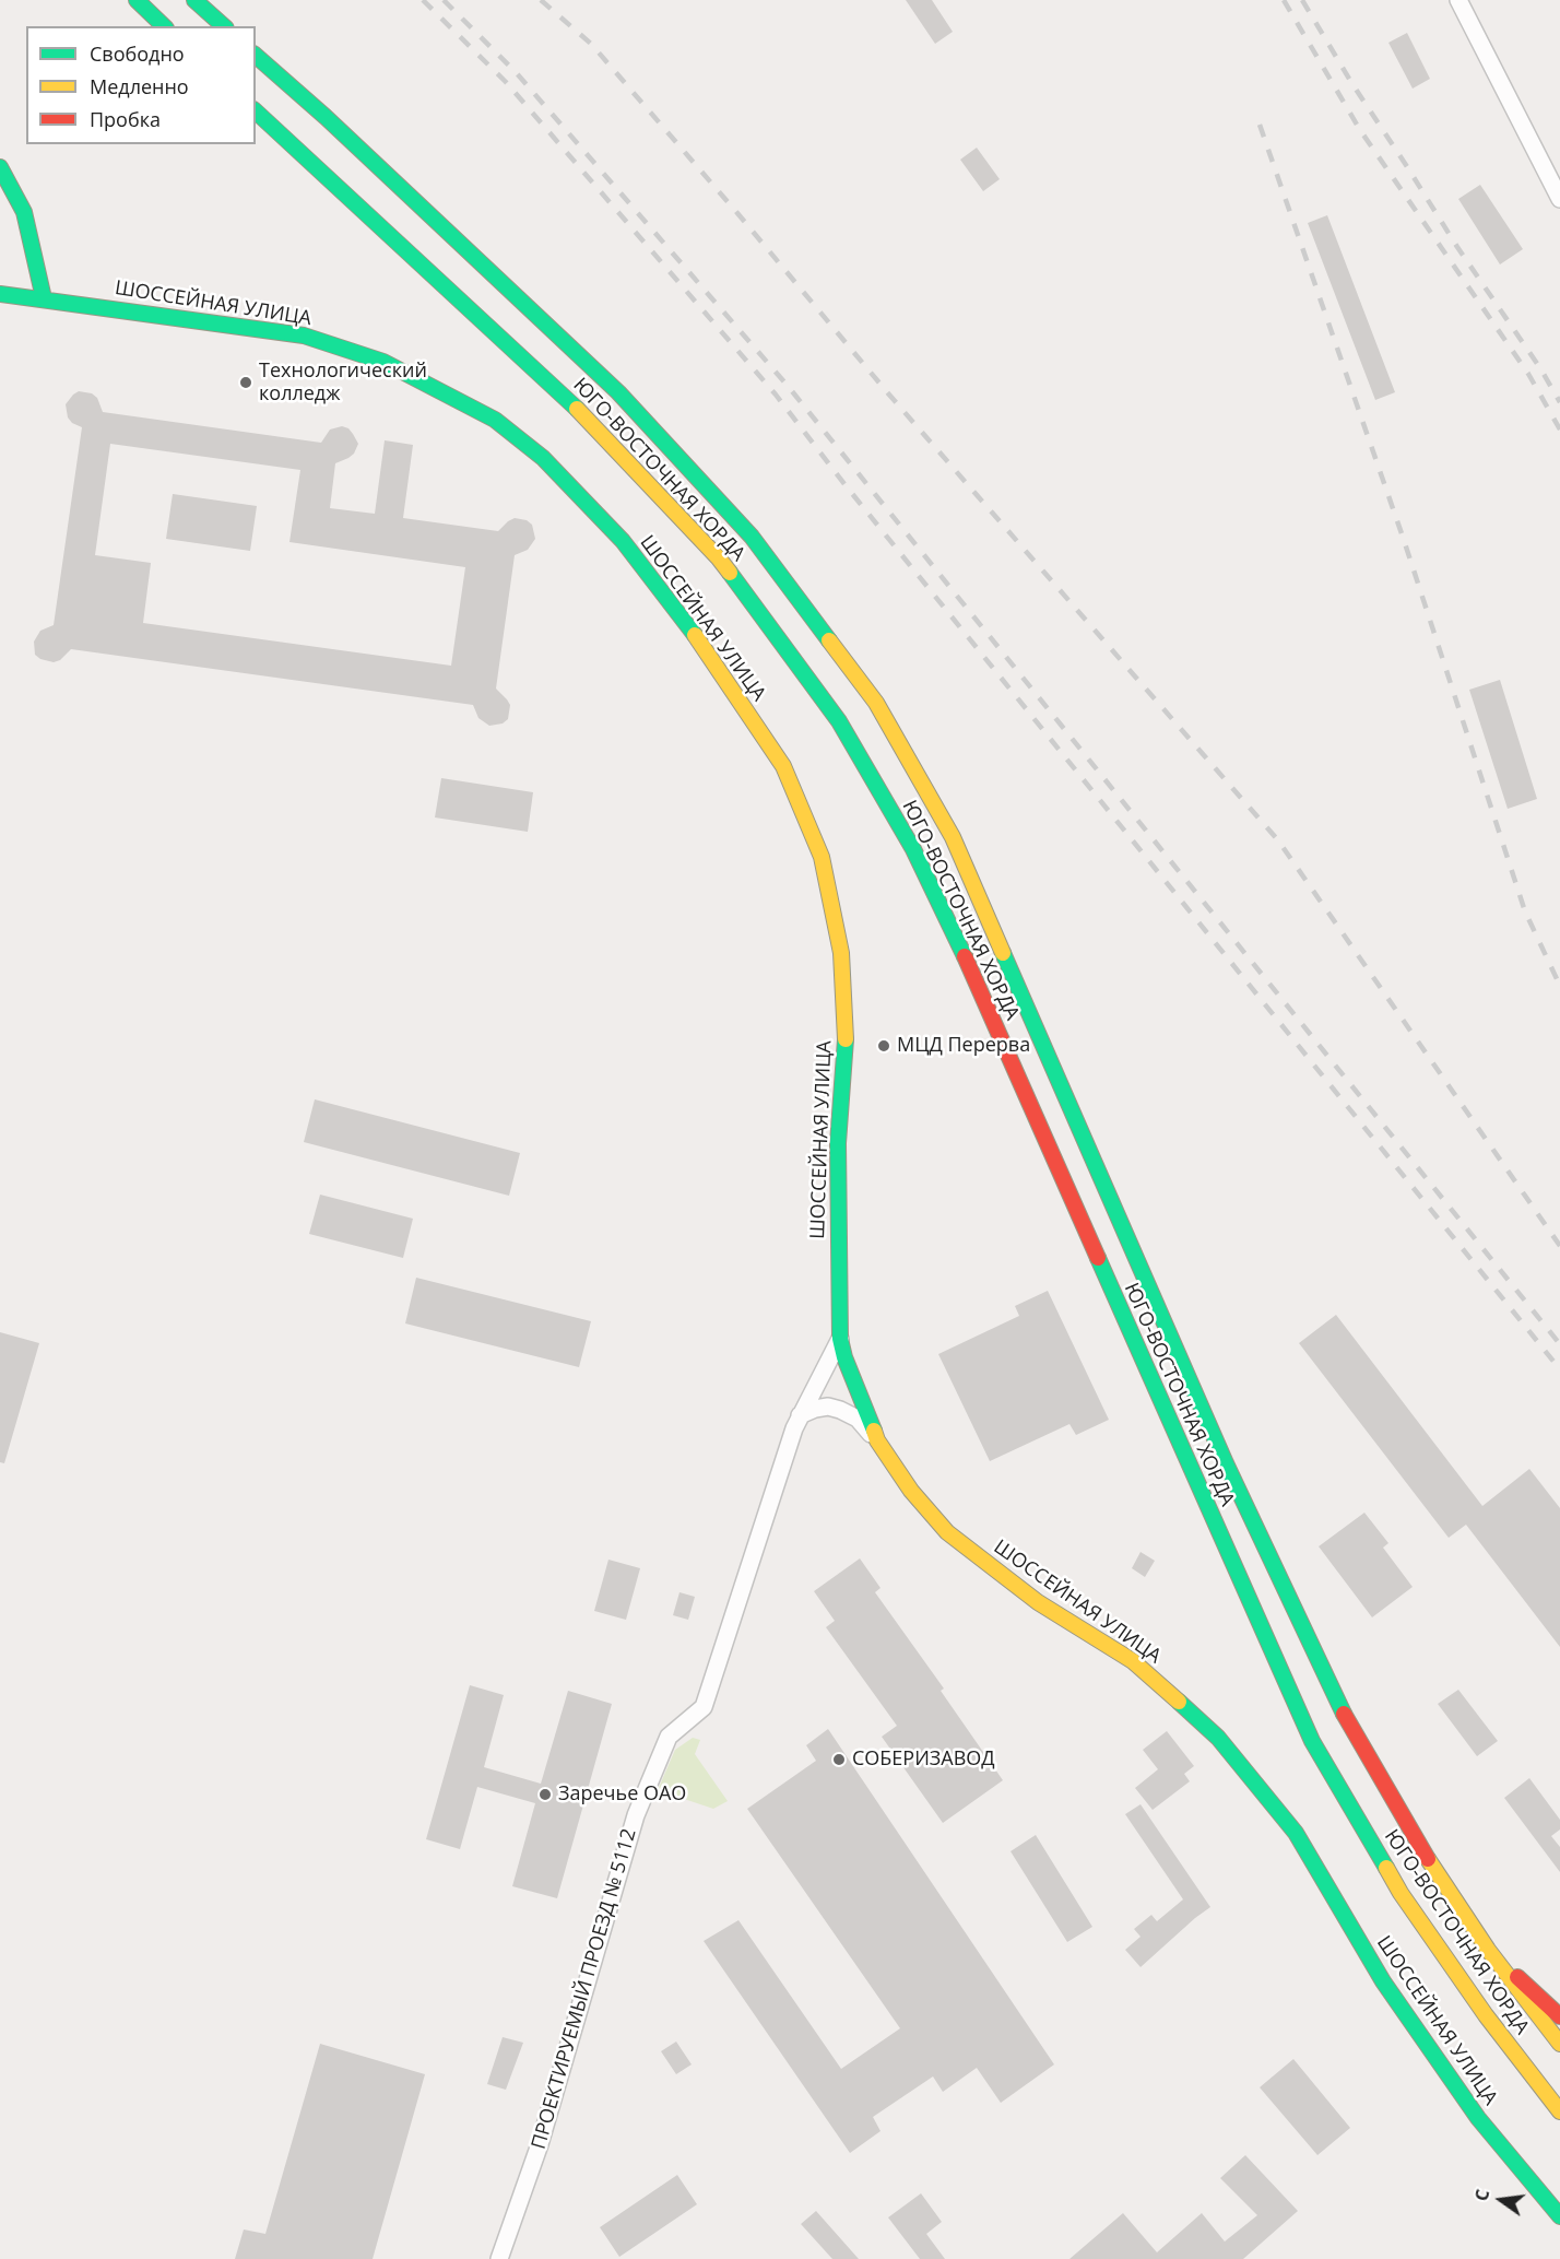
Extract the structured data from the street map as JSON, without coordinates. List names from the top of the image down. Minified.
{"streets":{"main road":["ШОССЕЙНАЯ УЛИЦА","ЮГО-ВОСТОЧНАЯ ХОРДА"],"street":["ПРОЕКТИРУЕМЫЙ ПРОЕЗД № 5112"]},"crossings":[["ШОССЕЙНАЯ УЛИЦА","ПРОЕКТИРУЕМЫЙ ПРОЕЗД № 5112"]],"places":["Технологический колледж","МЦД Перерва","СОБЕРИЗАВОД","Заречье ОАО"],"legend":["Свободно","Медленно","Пробка"],"north":"left"}
